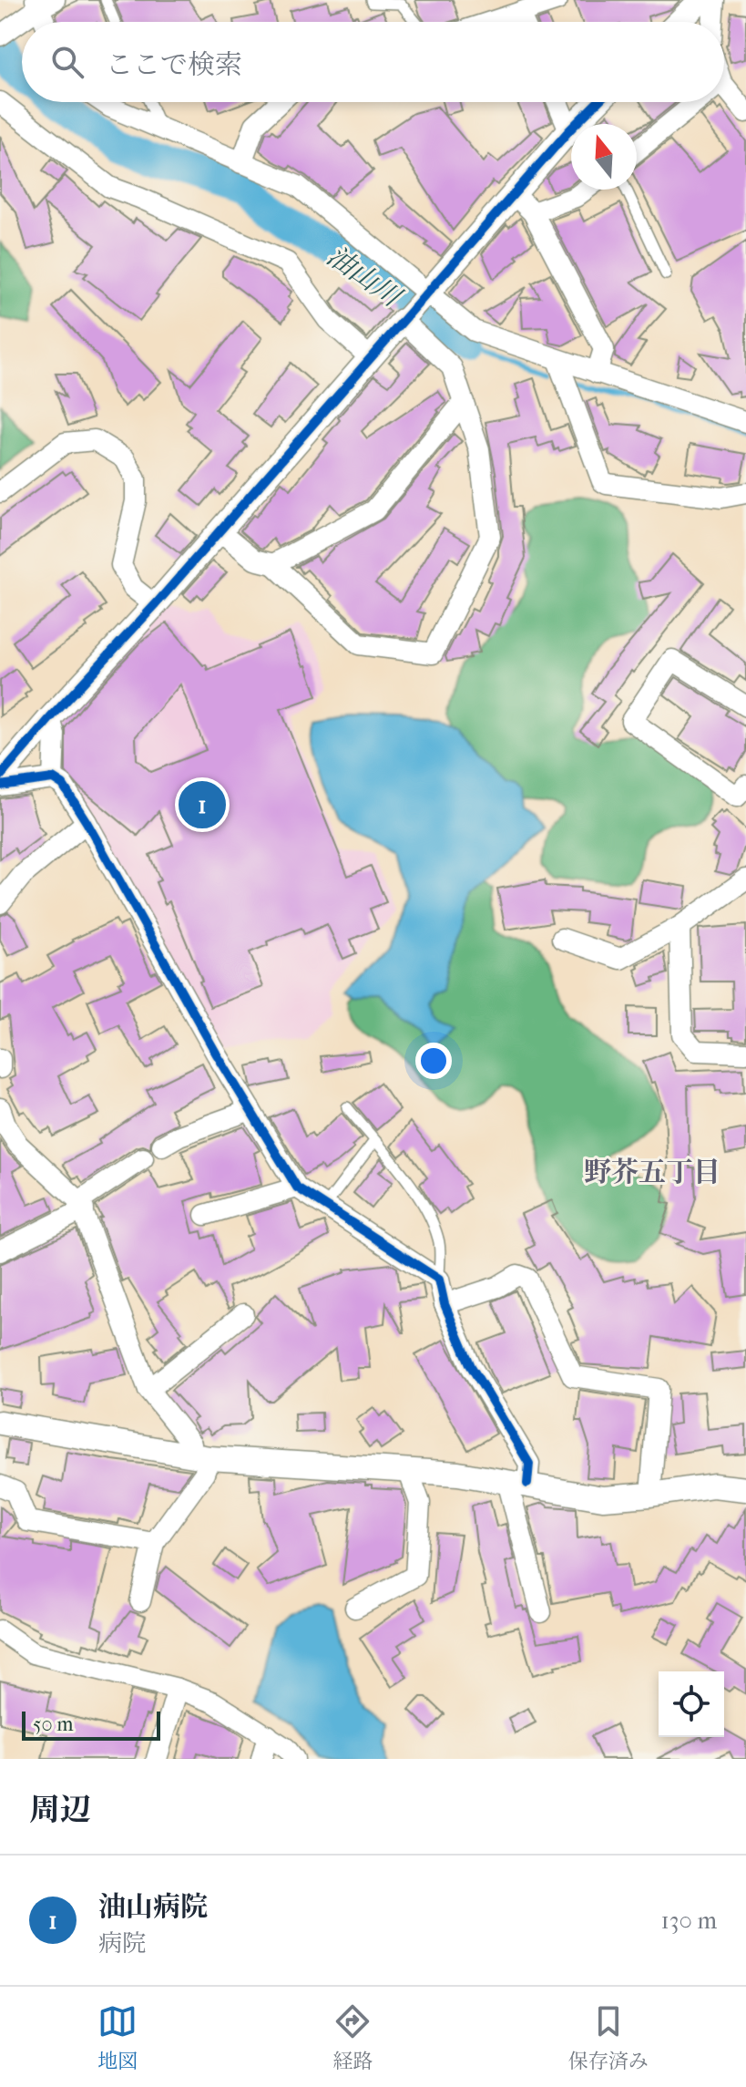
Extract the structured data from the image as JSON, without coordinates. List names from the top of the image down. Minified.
{"districts":["野芥五丁目"],"water":["油山川"],"scale_bar":"50 m","north":"top","page":{"search":"ここで検索","pins":"1","scale":"50 m","heading":"周辺","list":[{"mark":"1","name":"油山病院","note":"病院","value":"130 m"}],"nav":["地図","経路","保存済み"]}}
